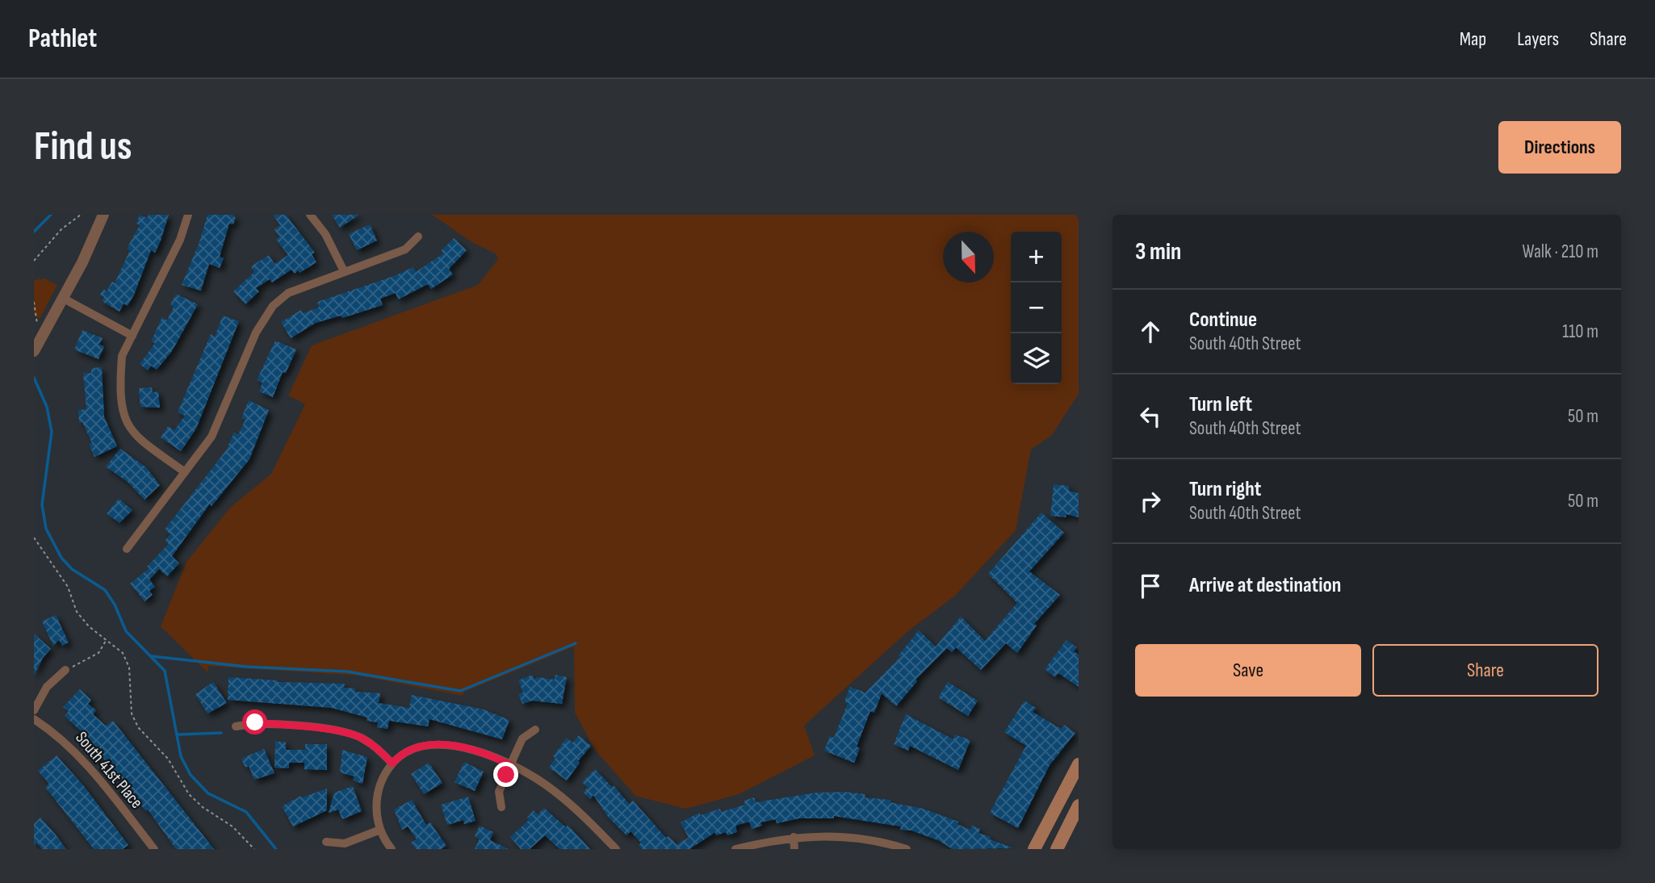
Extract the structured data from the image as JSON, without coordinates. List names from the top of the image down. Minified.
{"streets":{"street":["South 41st Place"]},"north":"bottom","page":{"header":"Pathlet","nav":["Map","Layers","Share"],"buttons":["Directions",["Save","Share"]],"title":"Find us","heading":["3 min","Walk · 210 m"],"map_buttons":["+","−"],"list":[["Continue","South 40th Street","110 m"],["Turn left","South 40th Street","50 m"],["Turn right","South 40th Street","50 m"],"Arrive at destination"]}}
